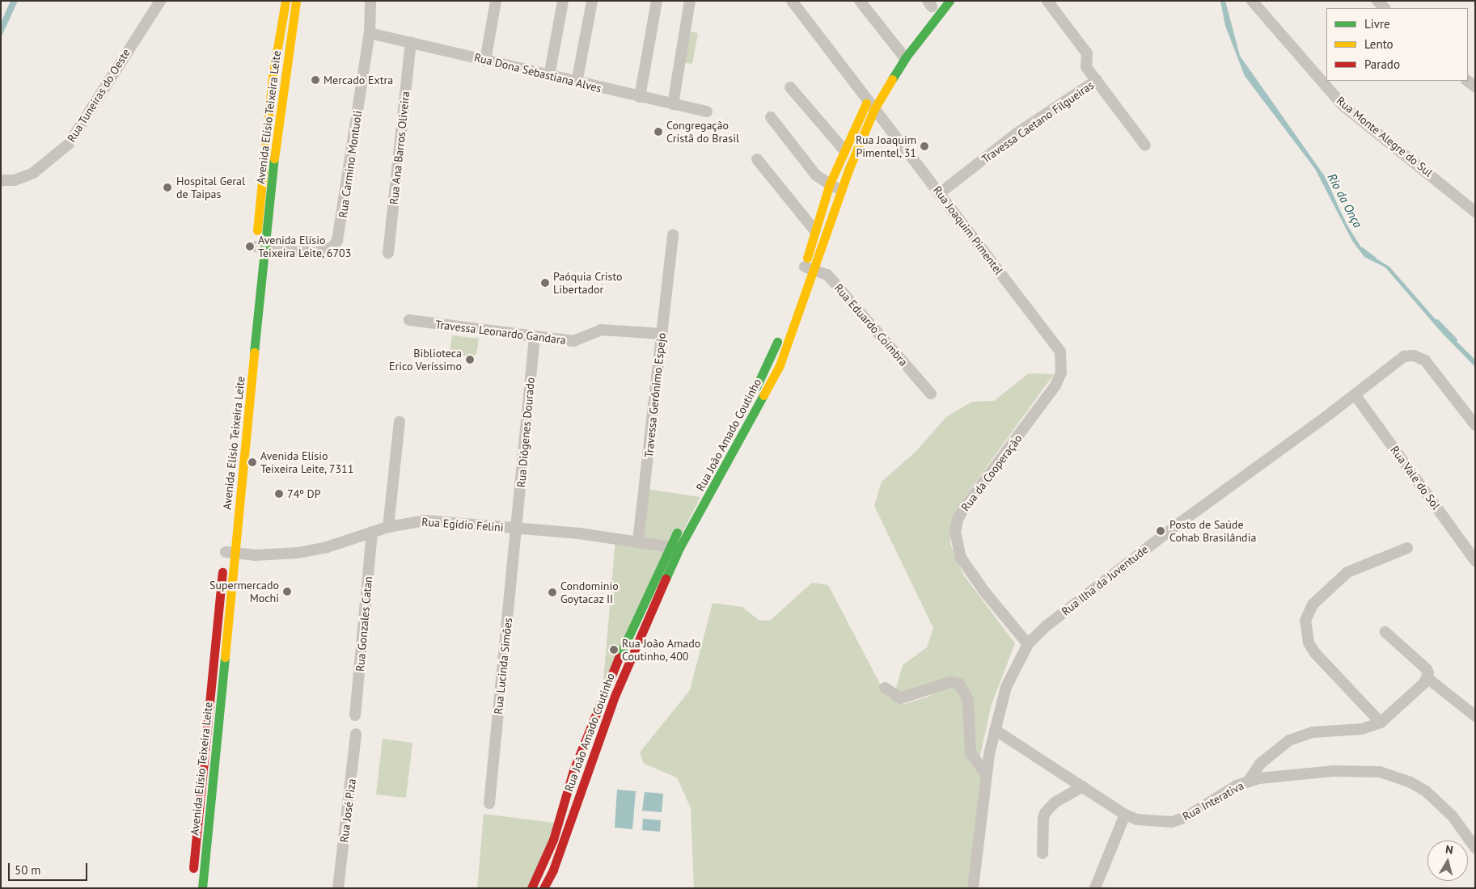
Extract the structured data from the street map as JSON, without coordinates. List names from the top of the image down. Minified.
{"streets":{"street":["Rua Dona Sebastiana Alves","Rua Tuneiras do Oeste","Avenida Elísio Teixeira Leite","Travessa Caetano Filgueiras","Rua Monte Alegre do Sul","Rua Ana Barros Oliveira","Rua Carmino Montuoli","Rua Joaquim Pimentel","Rua Eduardo Coimbra","Travessa Leonardo Gandara","Travessa Gerônimo Espejo","Rua Diógenes Dourado","Rua João Amado Coutinho","Rua da Cooperação","Rua Vale do Sol","Rua Egídio Felini","Rua Ilha da Juventude","Rua Gonzales Catan","Rua Lucinda Simões","Rua Interativa","Rua José Piza"]},"crossings":[["Rua Dona Sebastiana Alves","Rua Ana Barros Oliveira"],["Rua Dona Sebastiana Alves","Rua Carmino Montuoli"],["Avenida Elísio Teixeira Leite","Rua Carmino Montuoli"],["Avenida Elísio Teixeira Leite","Rua Egídio Felini"],["Travessa Caetano Filgueiras","Rua Joaquim Pimentel"],["Rua Joaquim Pimentel","Rua João Amado Coutinho"],["Rua Joaquim Pimentel","Rua da Cooperação"],["Rua Eduardo Coimbra","Rua João Amado Coutinho"],["Travessa Leonardo Gandara","Travessa Gerônimo Espejo"],["Travessa Leonardo Gandara","Rua Diógenes Dourado"],["Travessa Gerônimo Espejo","Rua Egídio Felini"],["Rua Diógenes Dourado","Rua Egídio Felini"],["Rua Diógenes Dourado","Rua Lucinda Simões"],["Rua João Amado Coutinho","Rua Egídio Felini"],["Rua da Cooperação","Rua Ilha da Juventude"],["Rua Vale do Sol","Rua Ilha da Juventude"],["Rua Egídio Felini","Rua Gonzales Catan"],["Rua Egídio Felini","Rua Lucinda Simões"],["Rua Ilha da Juventude","Rua Interativa"]],"water":["Rio da Onça"],"places":["Mercado Extra","Congregação Cristã do Brasil","Rua Joaquim Pimentel, 31","Hospital Geral de Taipas","Avenida Elísio Teixeira Leite, 6703","Paóquia Cristo Libertador","Biblioteca Erico Veríssimo","Avenida Elísio Teixeira Leite, 7311","74º DP","Posto de Saúde Cohab Brasilândia","Supermercado Mochi","Condominio Goytacaz II","Rua João Amado Coutinho, 400"],"legend":["Livre","Lento","Parado"],"scale_bar":"50 m","north":"top"}
